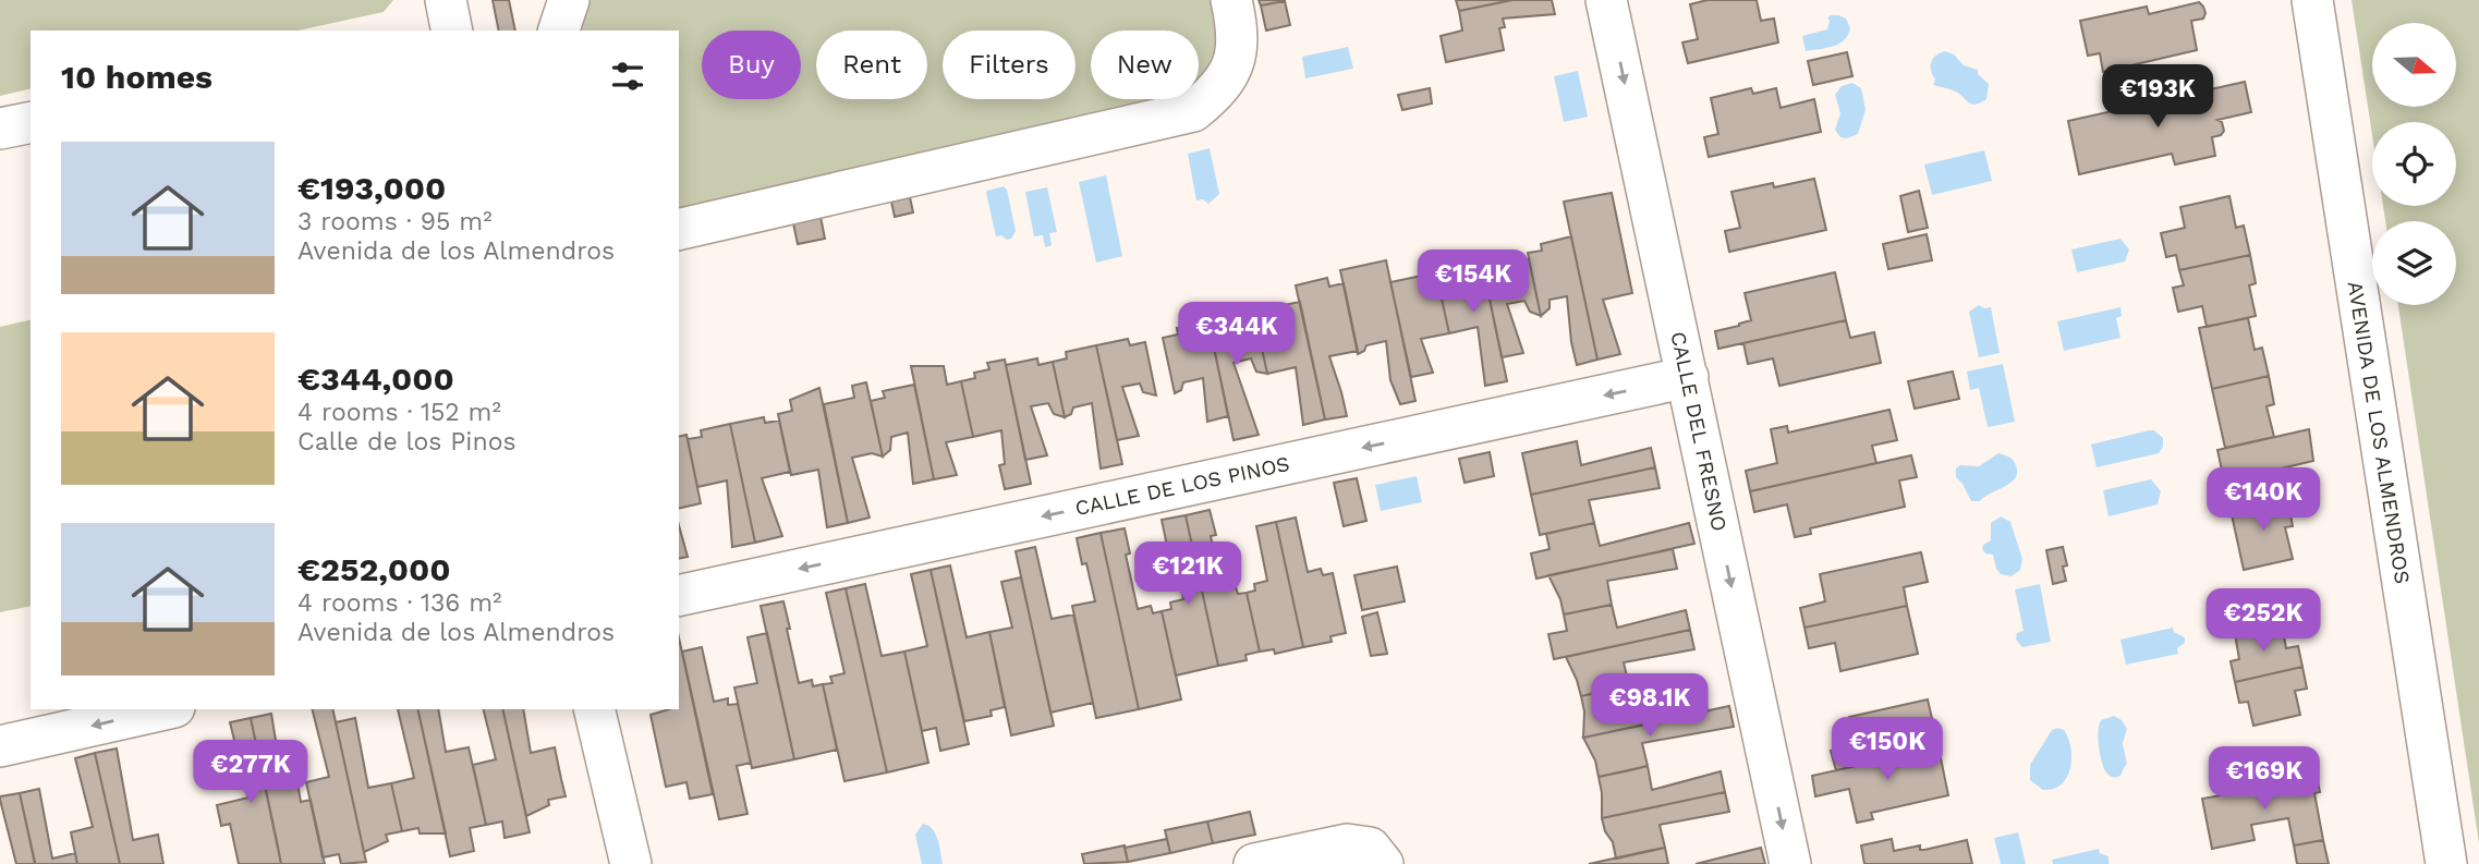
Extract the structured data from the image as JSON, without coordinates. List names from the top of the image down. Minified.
{"streets":{"street":["CALLE DEL FRESNO","AVENIDA DE LOS ALMENDROS","CALLE DE LOS PINOS"]},"crossings":[["CALLE DEL FRESNO","CALLE DE LOS PINOS"]],"one_way":["CALLE DEL FRESNO","CALLE DE LOS PINOS"],"north":"right","page":{"chip":["Buy","Rent","Filters","New"],"heading":"10 homes","price":["€193K","€154K","€344K","€140K","€121K","€252K","€98.1K","€150K","€277K","€169K"],"list":[{"name":"€193,000","note":"3 rooms · 95 m² · Avenida de los Almendros"},{"name":"€344,000","note":"4 rooms · 152 m² · Calle de los Pinos"},{"name":"€252,000","note":"4 rooms · 136 m² · Avenida de los Almendros"}]}}
